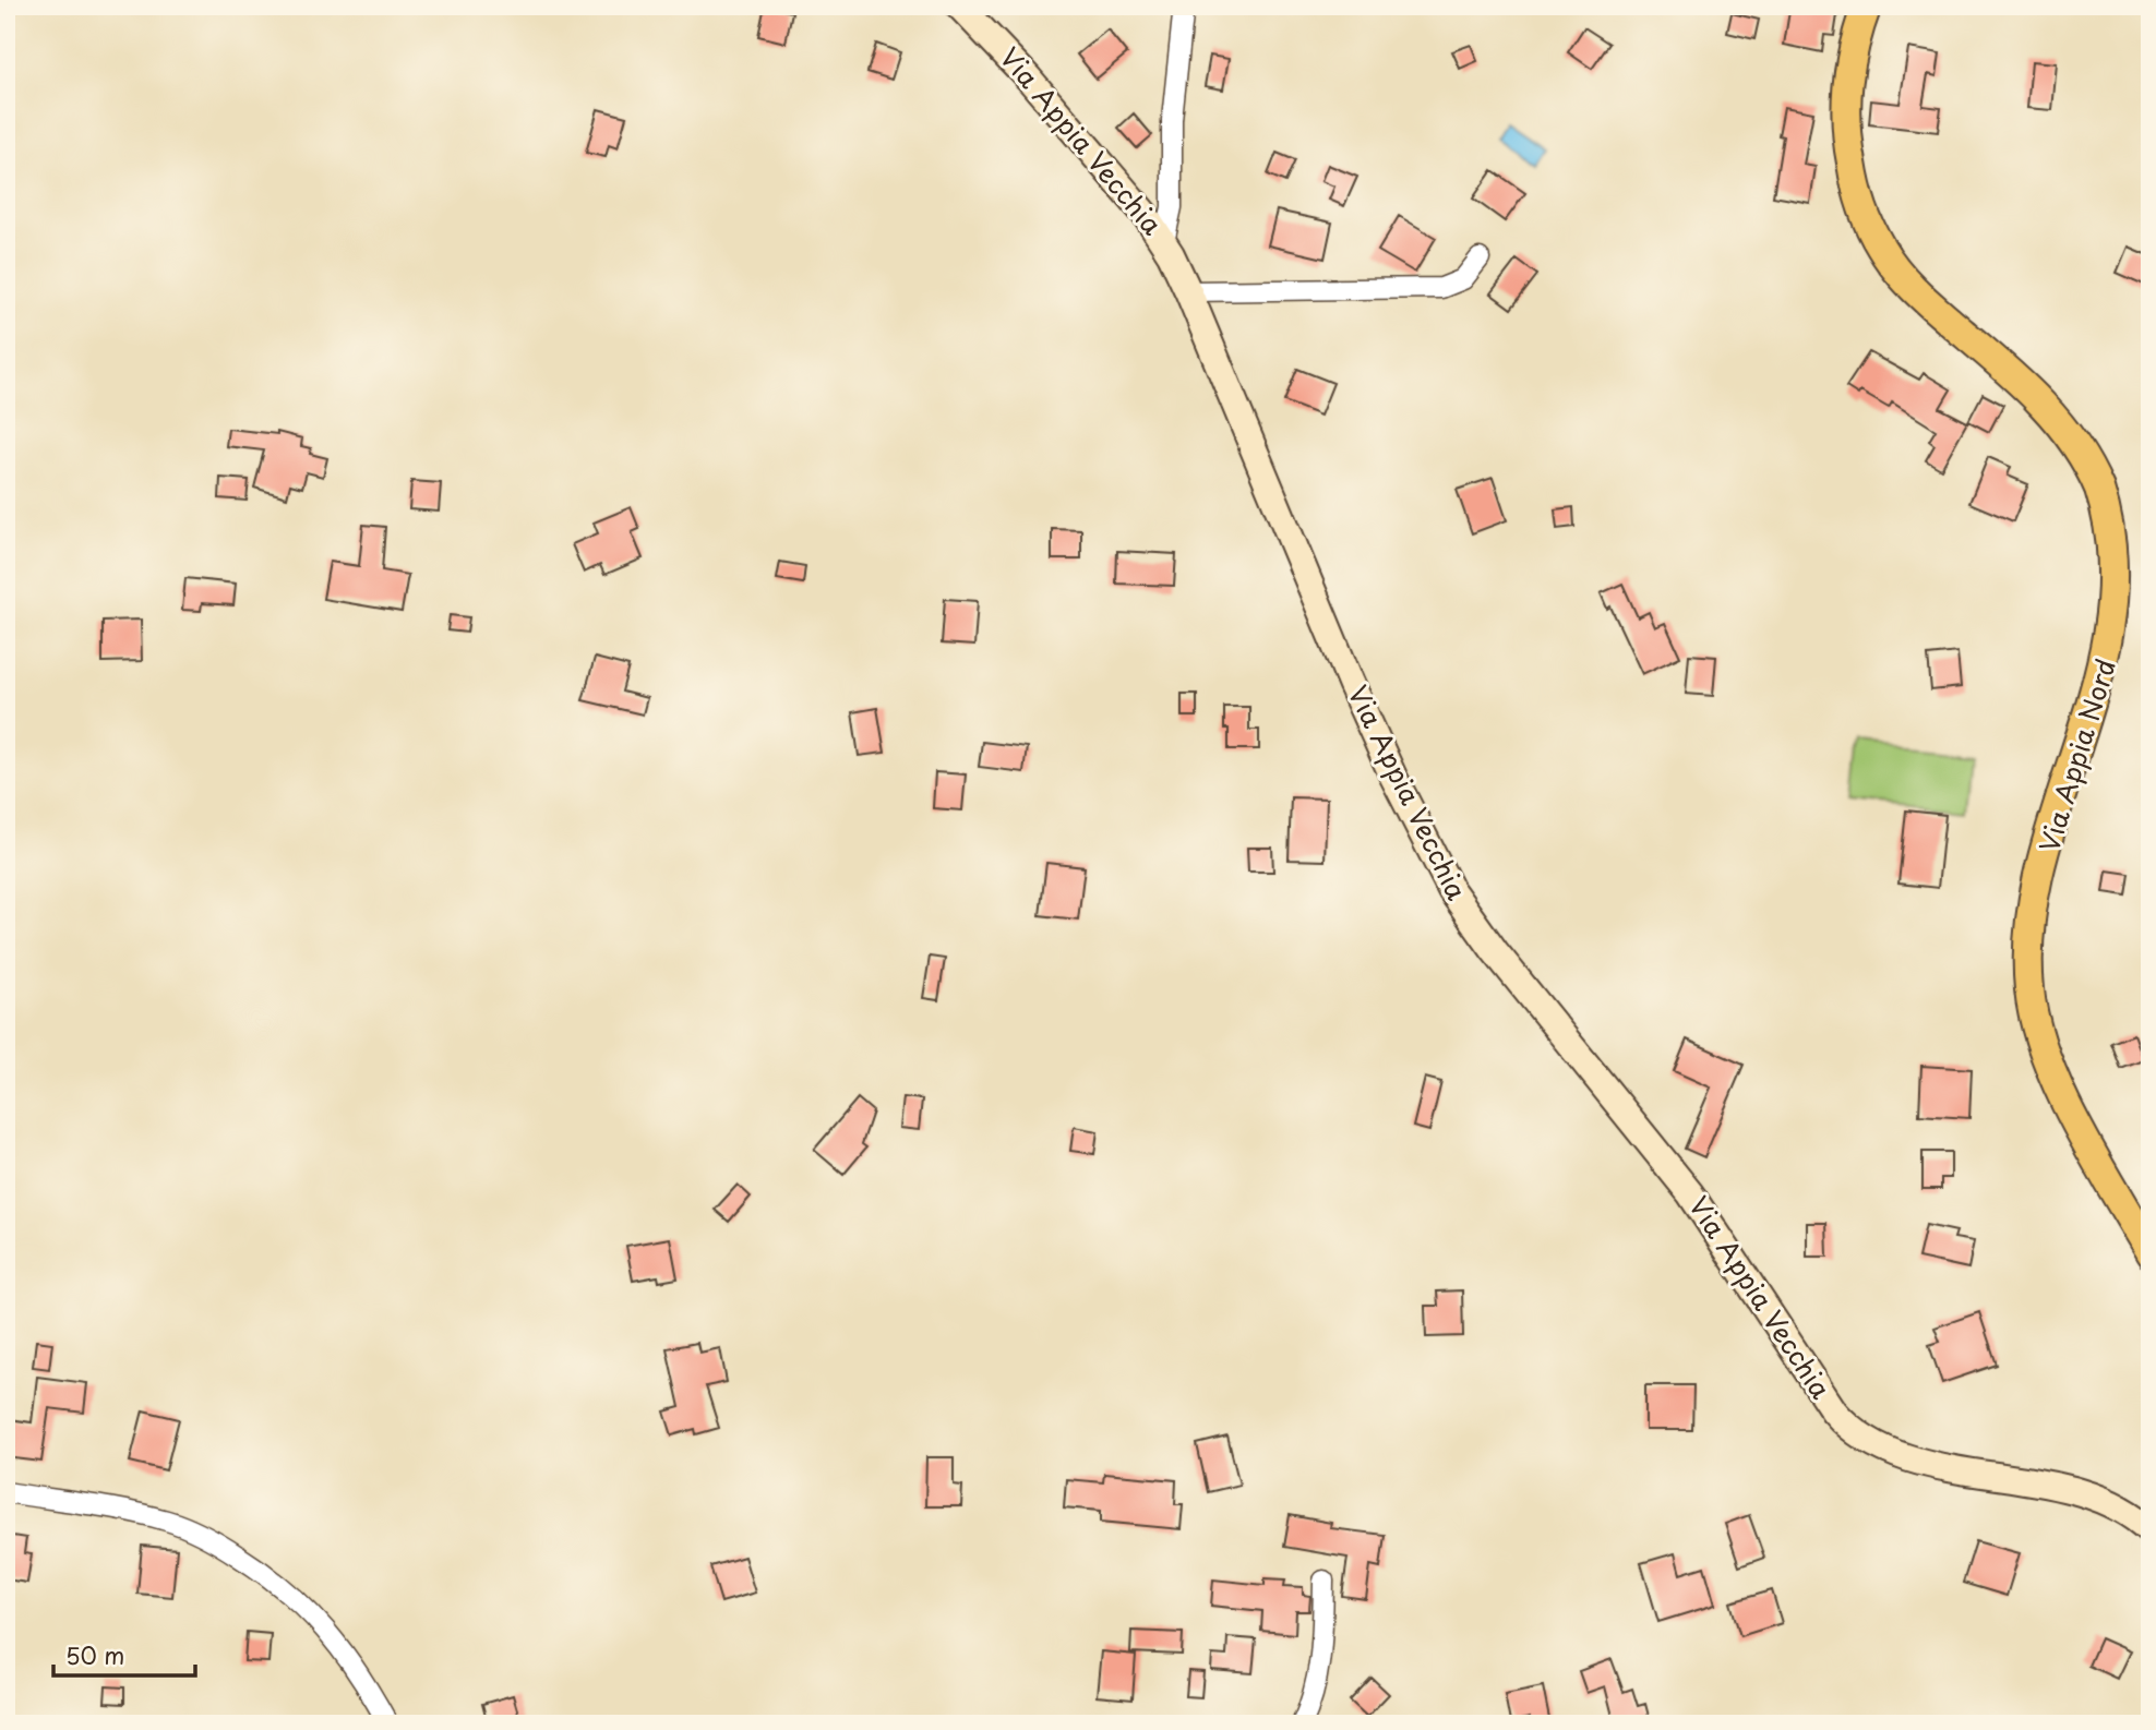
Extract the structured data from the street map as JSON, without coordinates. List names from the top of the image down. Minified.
{"streets":{"main road":["Via Appia Vecchia","Via Appia Nord"]},"scale_bar":"50 m"}
